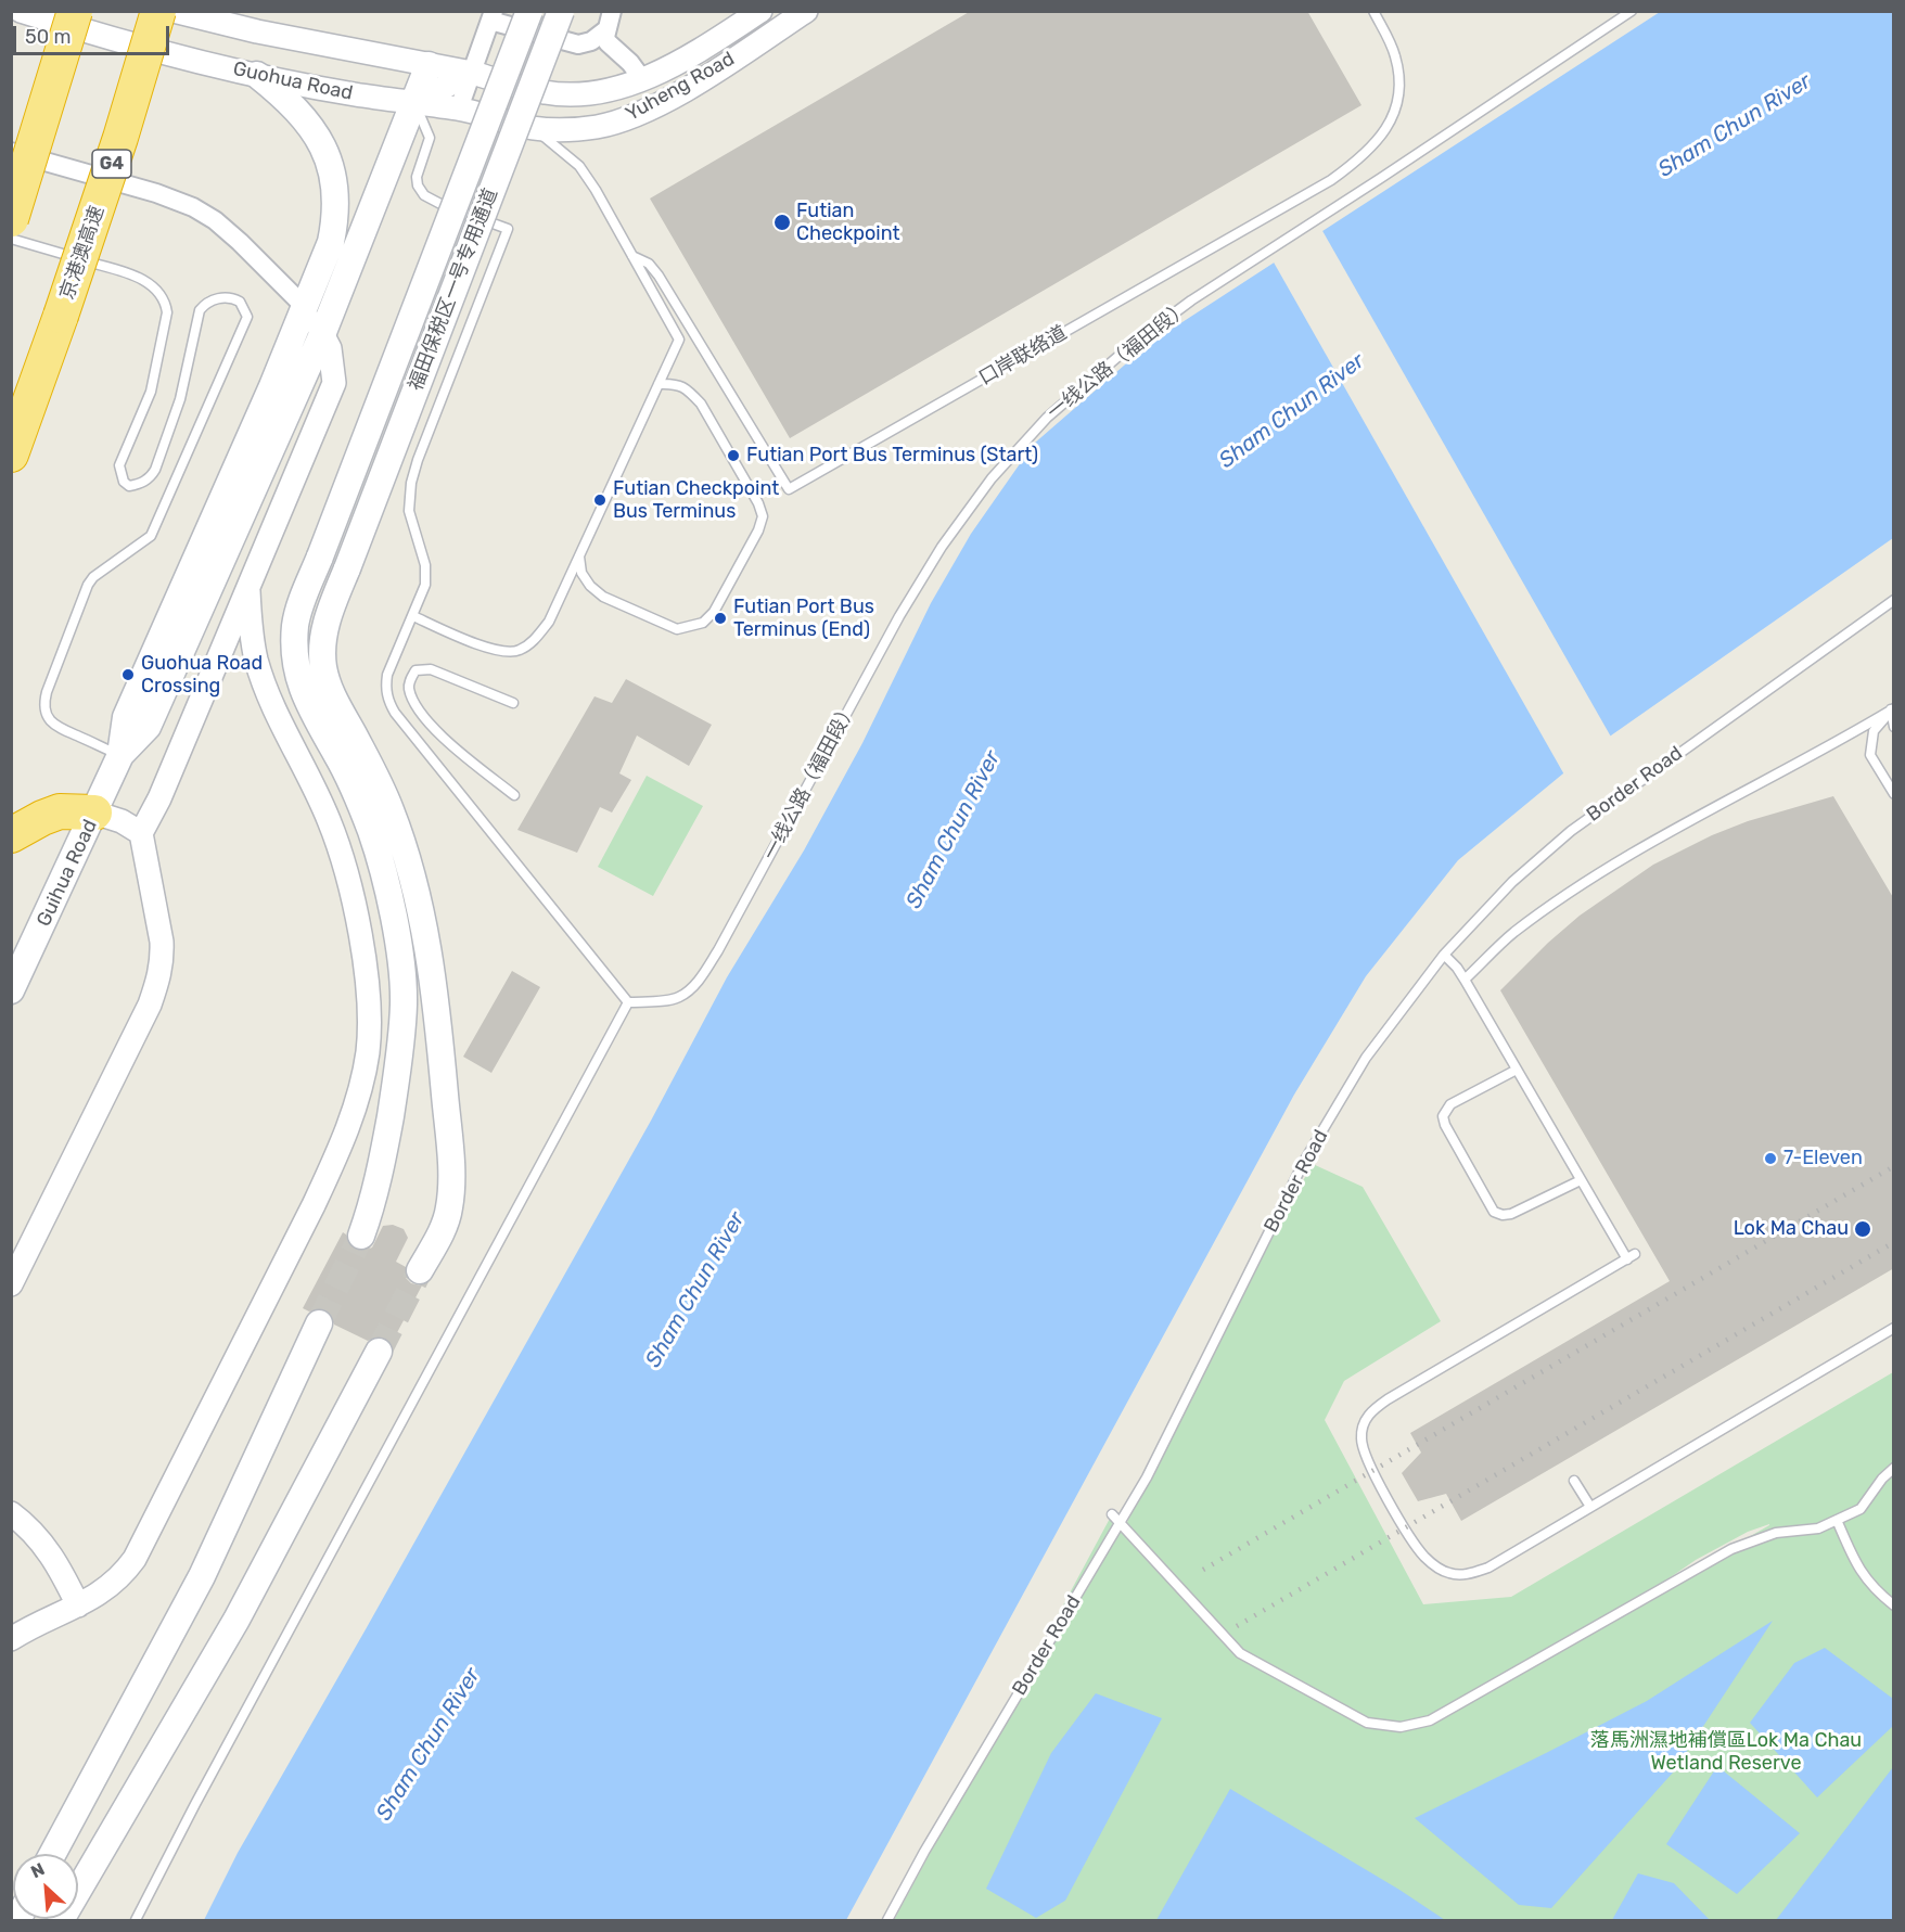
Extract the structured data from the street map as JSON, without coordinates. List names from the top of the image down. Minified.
{"streets":{"highway":["G4","京港澳高速"],"main road":["福田保税区一号专用通道","Guihua Road"],"street":["Guohua Road","Yuheng Road"],"lane":["口岸联络道","一线公路（福田段）","Border Road"]},"crossings":[["Guohua Road","Yuheng Road"]],"water":["Sham Chun River"],"parks":["落馬洲濕地補償區Lok Ma Chau Wetland Reserve"],"places":["Futian Checkpoint","Futian Port Bus Terminus (Start)","Futian Checkpoint Bus Terminus","Futian Port Bus Terminus (End)","Guohua Road Crossing","7-Eleven","Lok Ma Chau"],"scale_bar":"50 m","north":"top left"}
